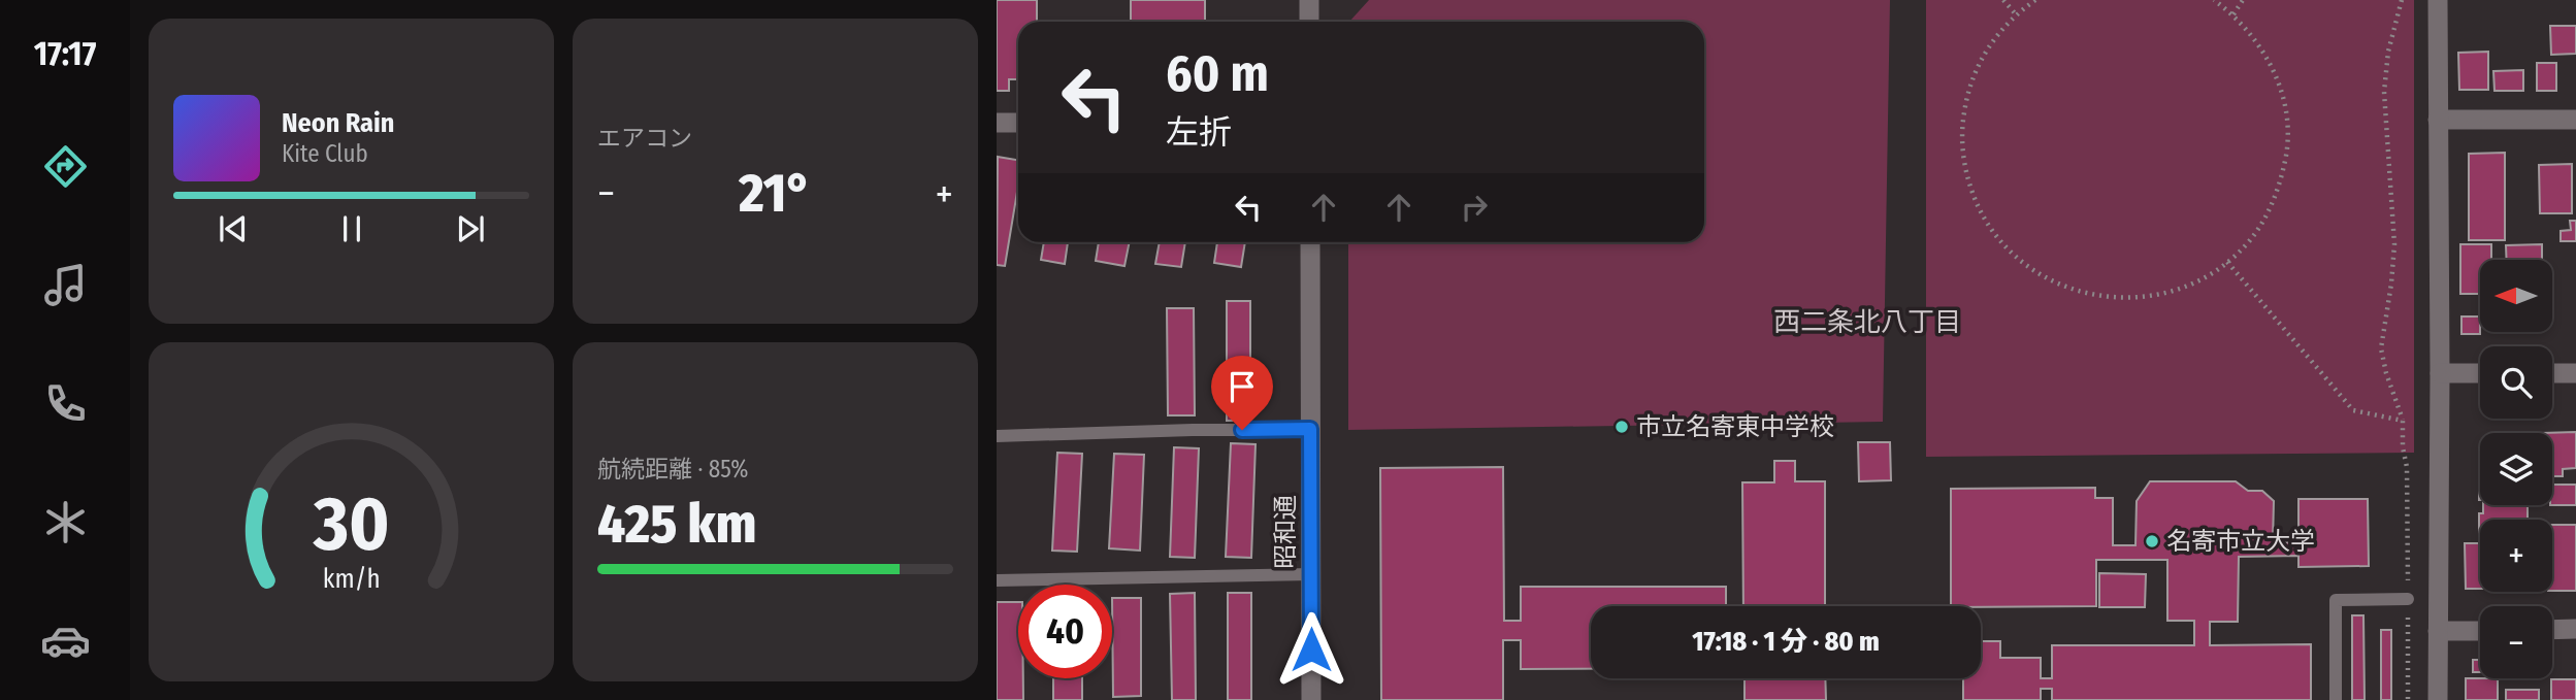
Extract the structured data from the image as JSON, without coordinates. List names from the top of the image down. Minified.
{"streets":{"street":["昭和通"]},"districts":["西二条北八丁目"],"places":["市立名寄東中学校","名寄市立大学"],"north":"left","page":{"tabs":"17:17","tile":["エアコン",["航続距離 · 85%","425 km"]],"turn":["60 m","左折"],"song":["Neon Rain","Kite Club"],"heat":["−","21°","+"],"map_buttons":["+","−"],"limit":"40","trip":"17:18 · 1 分 · 80 m","gauge":["30","km/h"]}}
